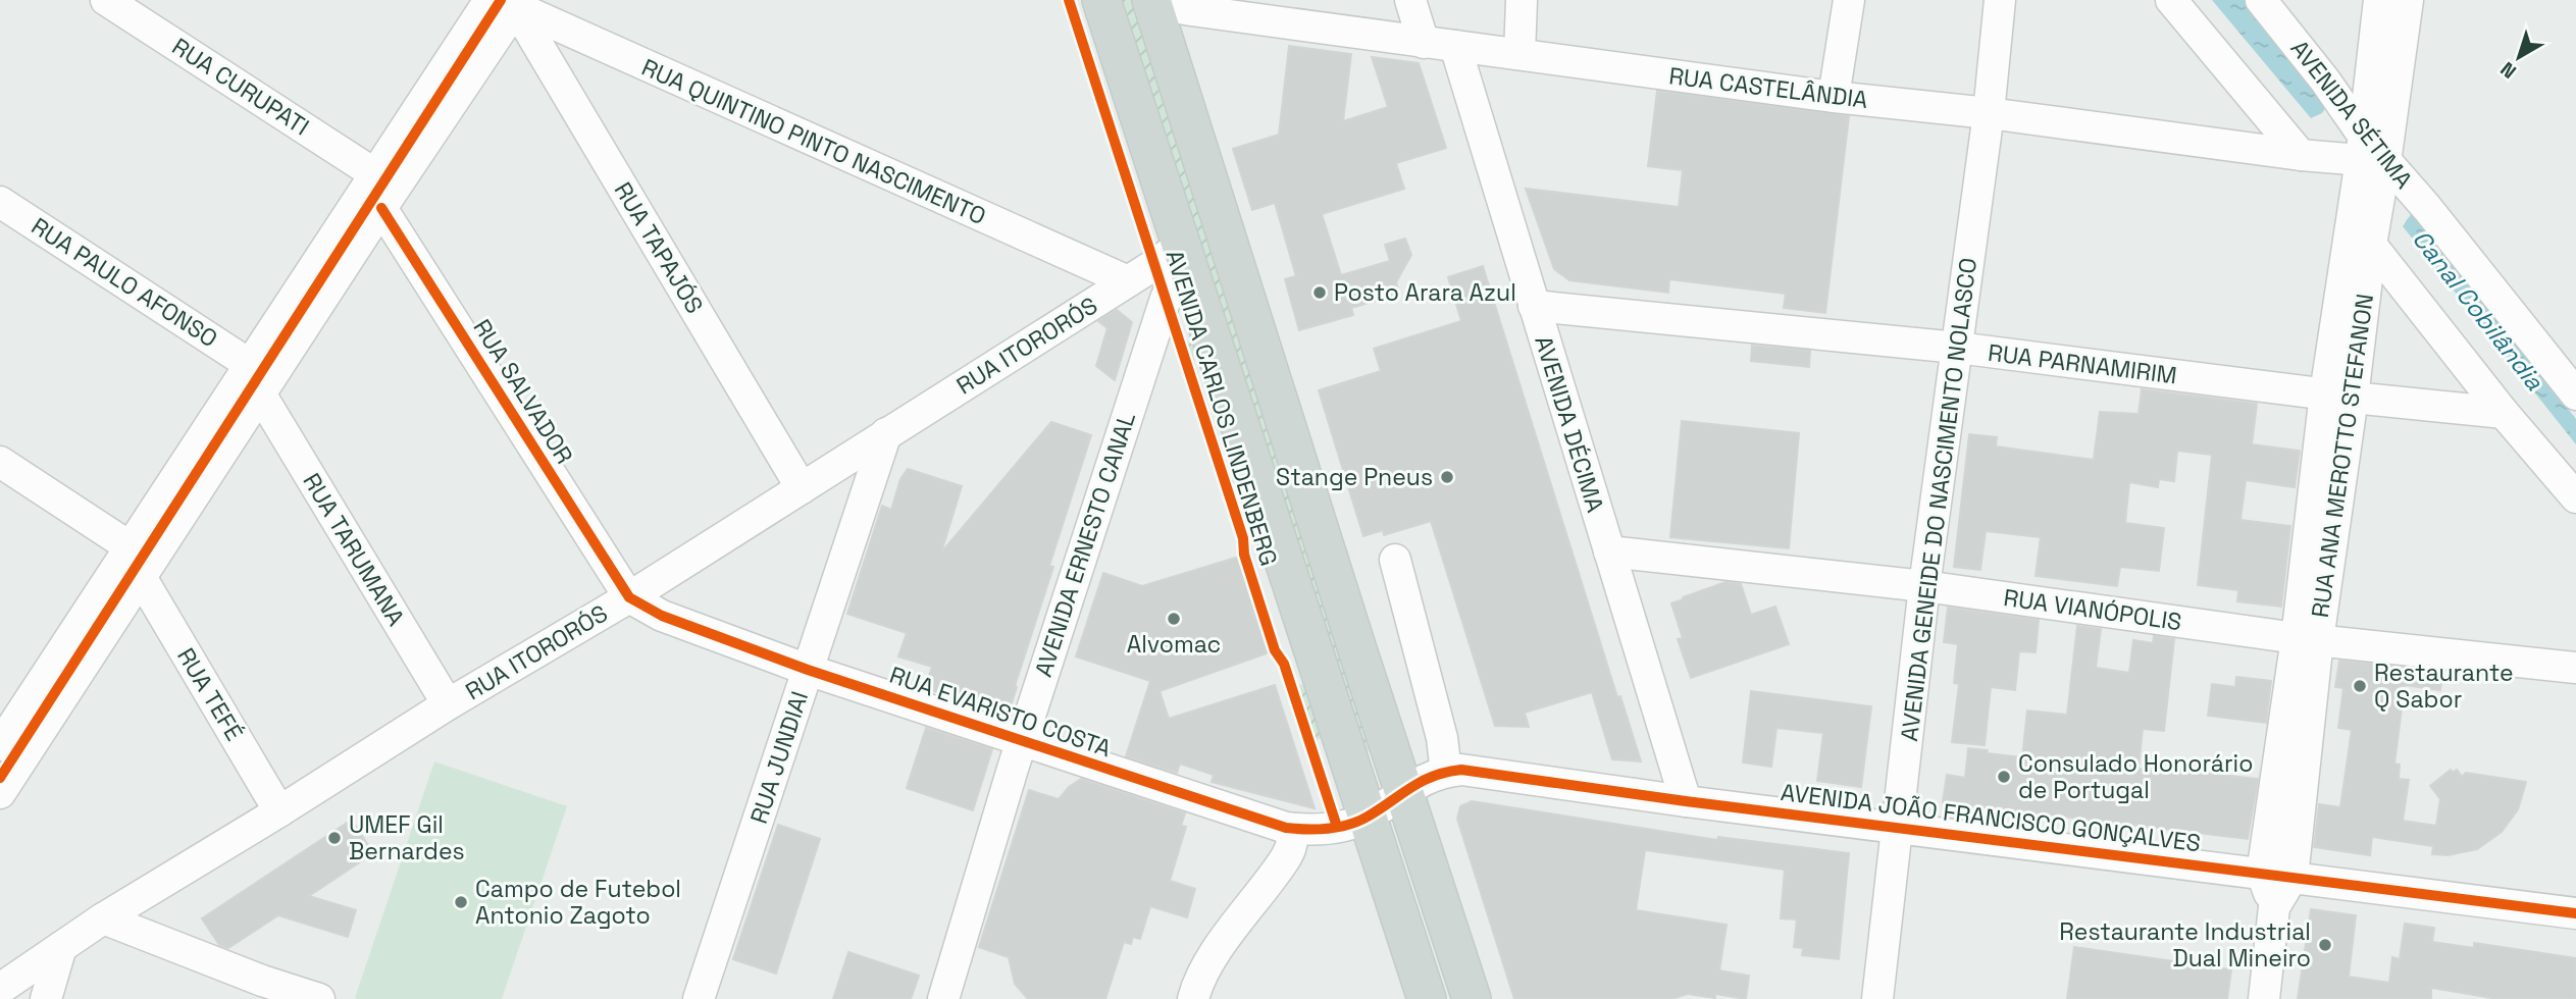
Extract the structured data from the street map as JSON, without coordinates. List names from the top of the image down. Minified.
{"streets":{"main road":["AVENIDA CARLOS LINDENBERG"],"street":["RUA CURUPATI","RUA CASTELÂNDIA","AVENIDA SÉTIMA","RUA QUINTINO PINTO NASCIMENTO","RUA TAPAJÓS","RUA PAULO AFONSO","RUA ITORORÓS","RUA PARNAMIRIM","RUA SALVADOR","AVENIDA DÉCIMA","RUA ANA MEROTTO STEFANON","AVENIDA GENEIDE DO NASCIMENTO NOLASCO","AVENIDA ERNESTO CANAL","RUA TARUMANA","RUA VIANÓPOLIS","RUA TEFÉ","RUA EVARISTO COSTA","RUA JUNDIAI","AVENIDA JOÃO FRANCISCO GONÇALVES"]},"crossings":[["RUA CASTELÂNDIA","AVENIDA SÉTIMA"],["RUA CASTELÂNDIA","AVENIDA DÉCIMA"],["RUA CASTELÂNDIA","RUA ANA MEROTTO STEFANON"],["RUA CASTELÂNDIA","AVENIDA GENEIDE DO NASCIMENTO NOLASCO"],["AVENIDA SÉTIMA","RUA ANA MEROTTO STEFANON"],["RUA QUINTINO PINTO NASCIMENTO","RUA TAPAJÓS"],["RUA QUINTINO PINTO NASCIMENTO","RUA ITORORÓS"],["RUA TAPAJÓS","RUA ITORORÓS"],["RUA ITORORÓS","RUA SALVADOR"],["RUA ITORORÓS","AVENIDA CARLOS LINDENBERG"],["RUA ITORORÓS","AVENIDA ERNESTO CANAL"],["RUA ITORORÓS","RUA TARUMANA"],["RUA ITORORÓS","RUA TEFÉ"],["RUA ITORORÓS","RUA EVARISTO COSTA"],["RUA ITORORÓS","RUA JUNDIAI"],["RUA PARNAMIRIM","AVENIDA DÉCIMA"],["RUA PARNAMIRIM","RUA ANA MEROTTO STEFANON"],["RUA PARNAMIRIM","AVENIDA GENEIDE DO NASCIMENTO NOLASCO"],["RUA SALVADOR","RUA EVARISTO COSTA"],["AVENIDA CARLOS LINDENBERG","AVENIDA ERNESTO CANAL"],["AVENIDA CARLOS LINDENBERG","RUA EVARISTO COSTA"],["AVENIDA DÉCIMA","RUA VIANÓPOLIS"],["AVENIDA DÉCIMA","AVENIDA JOÃO FRANCISCO GONÇALVES"],["RUA ANA MEROTTO STEFANON","RUA VIANÓPOLIS"],["RUA ANA MEROTTO STEFANON","AVENIDA JOÃO FRANCISCO GONÇALVES"],["AVENIDA GENEIDE DO NASCIMENTO NOLASCO","RUA VIANÓPOLIS"],["AVENIDA GENEIDE DO NASCIMENTO NOLASCO","AVENIDA JOÃO FRANCISCO GONÇALVES"],["AVENIDA ERNESTO CANAL","RUA EVARISTO COSTA"],["RUA EVARISTO COSTA","RUA JUNDIAI"]],"water":["Canal Cobilândia"],"places":["Posto Arara Azul","Stange Pneus","Alvomac","Restaurante Q Sabor","Consulado Honorário de Portugal","UMEF Gil Bernardes","Campo de Futebol Antonio Zagoto","Restaurante Industrial Dual Mineiro"],"north":"bottom left"}
